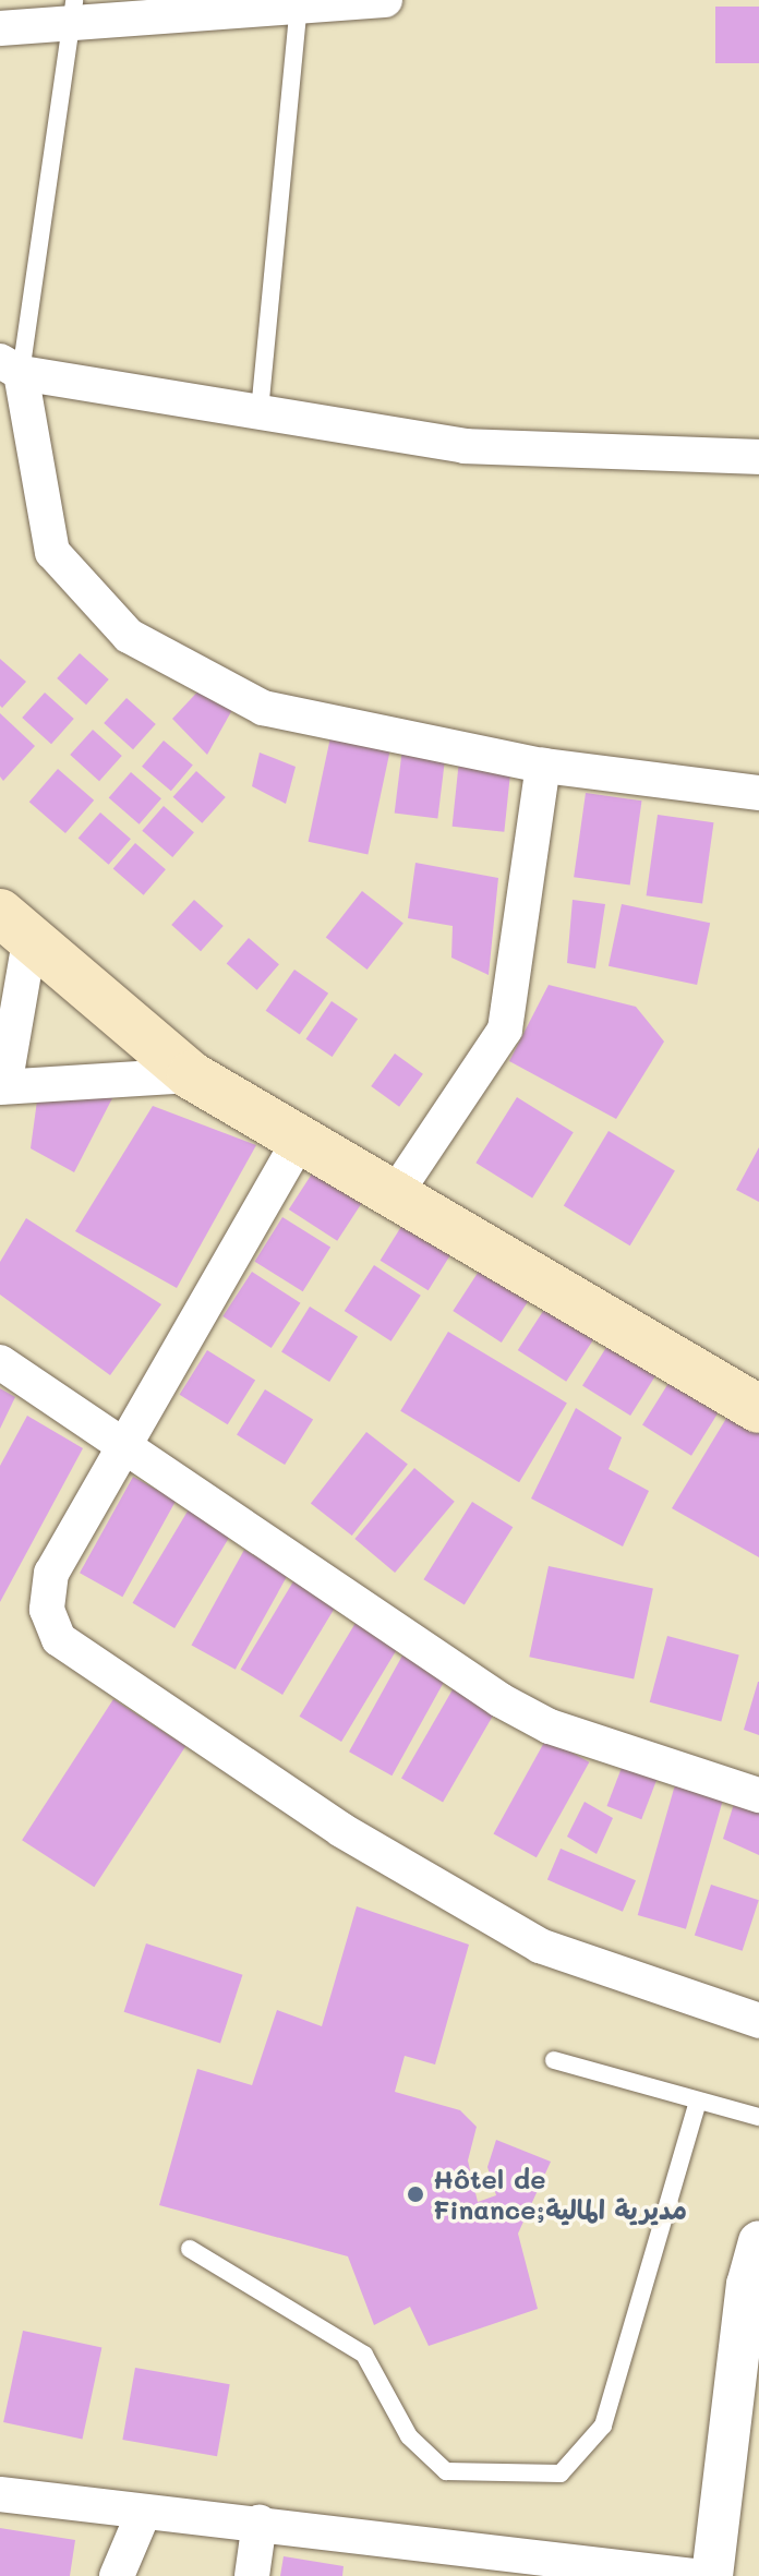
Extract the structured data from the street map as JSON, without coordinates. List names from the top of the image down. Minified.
{"places":["Hôtel de Finance;مديرية المالية"]}
